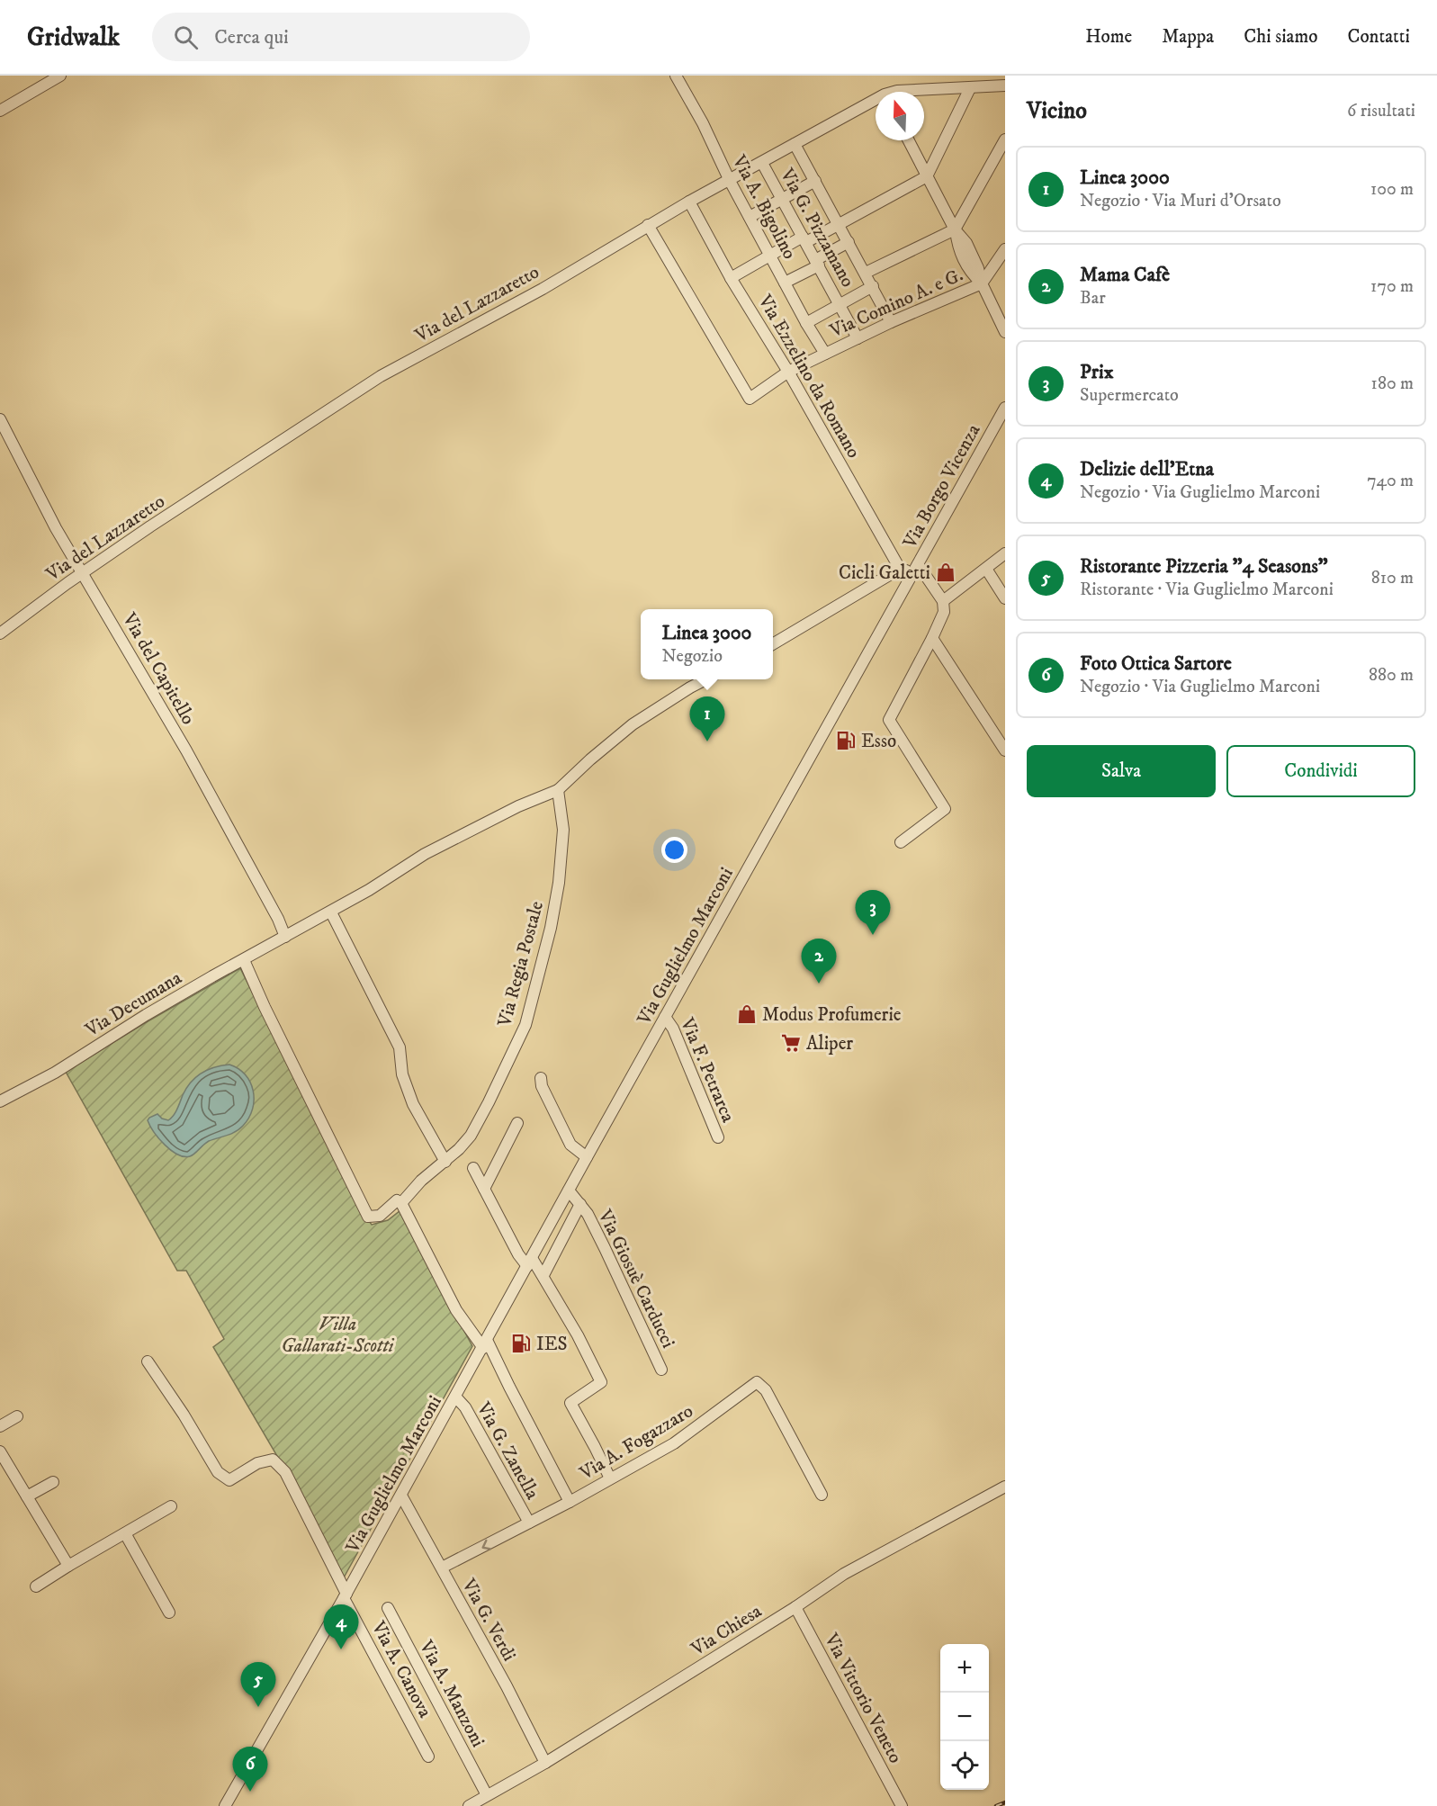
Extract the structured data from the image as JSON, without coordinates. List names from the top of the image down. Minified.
{"streets":{"street":["Via A. Bigolino","Via G. Pizzamano","Via Comino A. e G.","Via del Lazzaretto","Via Ezzelino da Romano","Via Borgo Vicenza","Via del Capitello","Via Guglielmo Marconi","Via Regia Postale","Via Decumana","Via F. Petrarca","Via Giosuè Carducci","Via A. Fogazzaro","Via G. Zanella","Via G. Verdi","Via Chiesa","Via A. Canova","Via A. Manzoni","Via Vittorio Veneto"]},"crossings":[["Via A. Bigolino","Via Comino A. e G."],["Via A. Bigolino","Via del Lazzaretto"],["Via G. Pizzamano","Via Comino A. e G."],["Via G. Pizzamano","Via del Lazzaretto"],["Via Comino A. e G.","Via del Lazzaretto"],["Via Comino A. e G.","Via Ezzelino da Romano"],["Via del Lazzaretto","Via Ezzelino da Romano"],["Via del Lazzaretto","Via del Capitello"],["Via Borgo Vicenza","Via Guglielmo Marconi"],["Via del Capitello","Via Decumana"],["Via Guglielmo Marconi","Via F. Petrarca"],["Via Guglielmo Marconi","Via Giosuè Carducci"],["Via Guglielmo Marconi","Via G. Zanella"],["Via Guglielmo Marconi","Via G. Verdi"],["Via Guglielmo Marconi","Via A. Canova"],["Via Regia Postale","Via Decumana"],["Via A. Fogazzaro","Via G. Zanella"],["Via A. Fogazzaro","Via G. Verdi"],["Via G. Verdi","Via Chiesa"],["Via Chiesa","Via A. Manzoni"],["Via Chiesa","Via Vittorio Veneto"]],"parks":["Villa Gallarati-Scotti"],"places":{"shop":["Cicli Galetti","Modus Profumerie"],"fuel station":["Esso","IES"],"supermarket":["Aliper"]},"north":"top","page":{"header":"Gridwalk","search":"Cerca qui","nav":["Home","Mappa","Chi siamo","Contatti"],"heading":["Vicino","6 risultati"],"list":[{"mark":"1","name":"Linea 3000","note":"Negozio · Via Muri d'Orsato","value":"100 m"},{"mark":"2","name":"Mama Cafè","note":"Bar","value":"170 m"},{"mark":"3","name":"Prix","note":"Supermercato","value":"180 m"},{"mark":"4","name":"Delizie dell'Etna","note":"Negozio · Via Guglielmo Marconi","value":"740 m"},{"mark":"5","name":"Ristorante Pizzeria \"4 Seasons\"","note":"Ristorante · Via Guglielmo Marconi","value":"810 m"},{"mark":"6","name":"Foto Ottica Sartore","note":"Negozio · Via Guglielmo Marconi","value":"880 m"}],"popup":["Linea 3000","Negozio"],"pins":["1","3","2","4","5","6"],"buttons":["Salva","Condividi"],"map_buttons":["+","−"]}}
